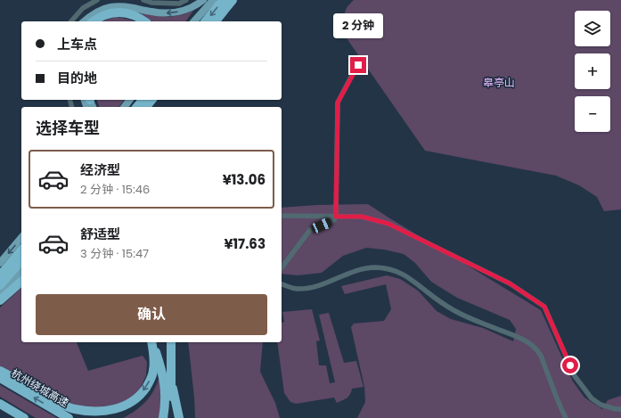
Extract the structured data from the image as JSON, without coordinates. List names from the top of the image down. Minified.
{"streets":{"highway":["杭州绕城高速"]},"parks":["皋亭山"],"page":{"map_buttons":["+","−"],"bubble":"2 分钟","banner":["上车点","目的地"],"heading":"选择车型","list":[{"name":"经济型","note":"2 分钟 · 15:46","value":"¥13.06"},{"name":"舒适型","note":"3 分钟 · 15:47","value":"¥17.63"}],"buttons":"确认"}}
